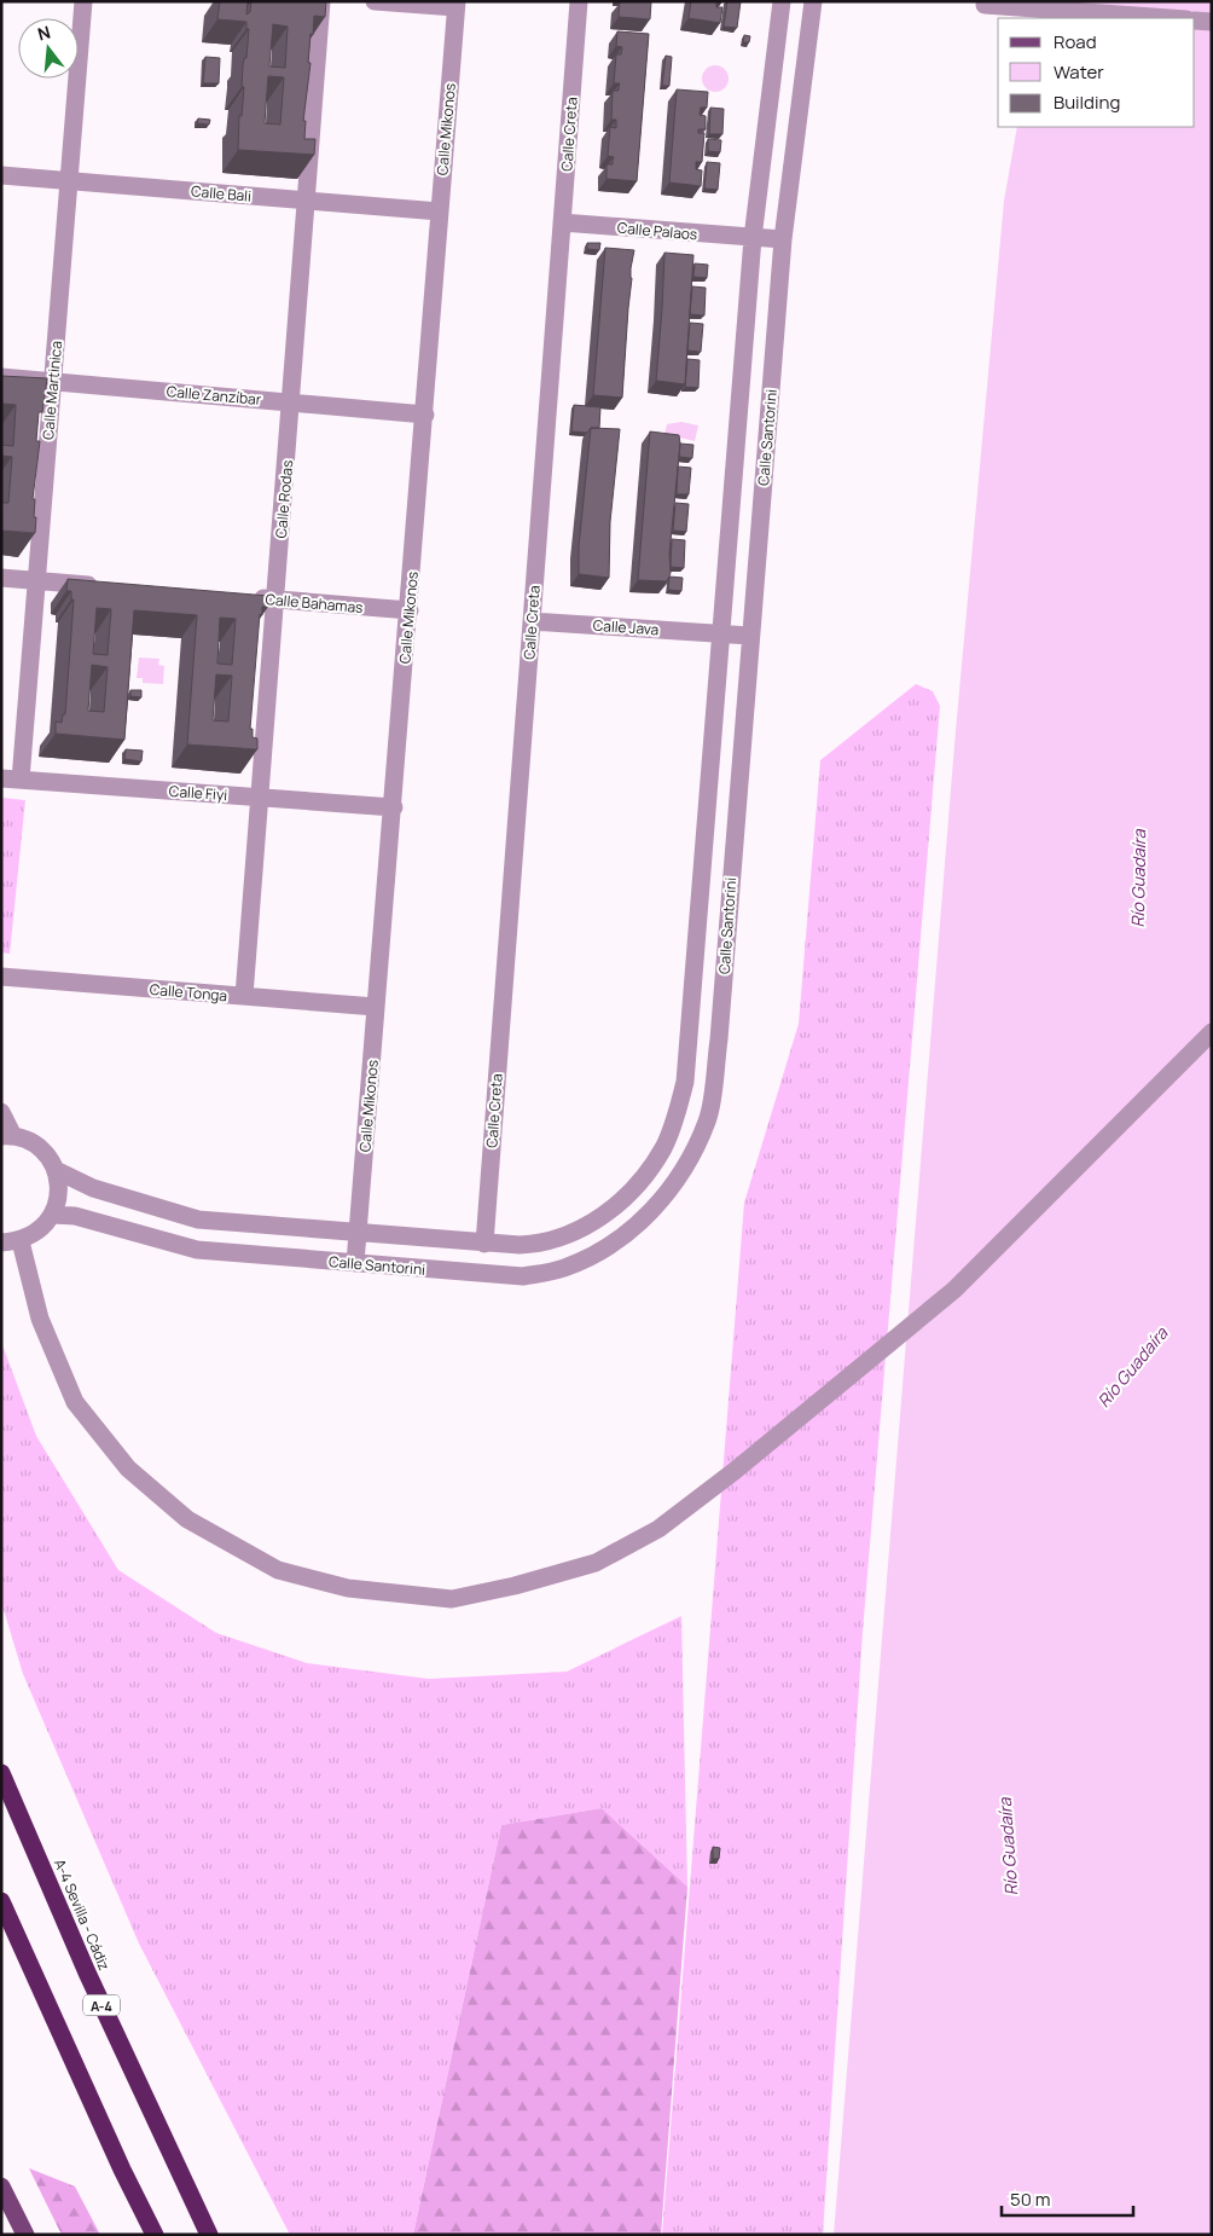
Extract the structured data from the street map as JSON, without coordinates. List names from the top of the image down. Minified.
{"streets":{"highway":["A-4 Sevilla - Cádiz","A-4"],"street":["Calle Mikonos","Calle Creta","Calle Bali","Calle Palaos","Calle Martinica","Calle Zanzíbar","Calle Santorini","Calle Rodas","Calle Bahamas","Calle Java","Calle Fiyi","Calle Tonga"]},"crossings":[["Calle Mikonos","Calle Bali"],["Calle Mikonos","Calle Zanzíbar"],["Calle Mikonos","Calle Santorini"],["Calle Mikonos","Calle Bahamas"],["Calle Mikonos","Calle Fiyi"],["Calle Mikonos","Calle Tonga"],["Calle Creta","Calle Palaos"],["Calle Creta","Calle Santorini"],["Calle Creta","Calle Java"],["Calle Bali","Calle Martinica"],["Calle Bali","Calle Rodas"],["Calle Palaos","Calle Santorini"],["Calle Martinica","Calle Zanzíbar"],["Calle Martinica","Calle Fiyi"],["Calle Zanzíbar","Calle Rodas"],["Calle Santorini","Calle Java"],["Calle Rodas","Calle Bahamas"],["Calle Rodas","Calle Fiyi"],["Calle Rodas","Calle Tonga"]],"water":["Río Guadaíra"],"legend":["Road","Water","Building"],"scale_bar":"50 m","north":"top"}
